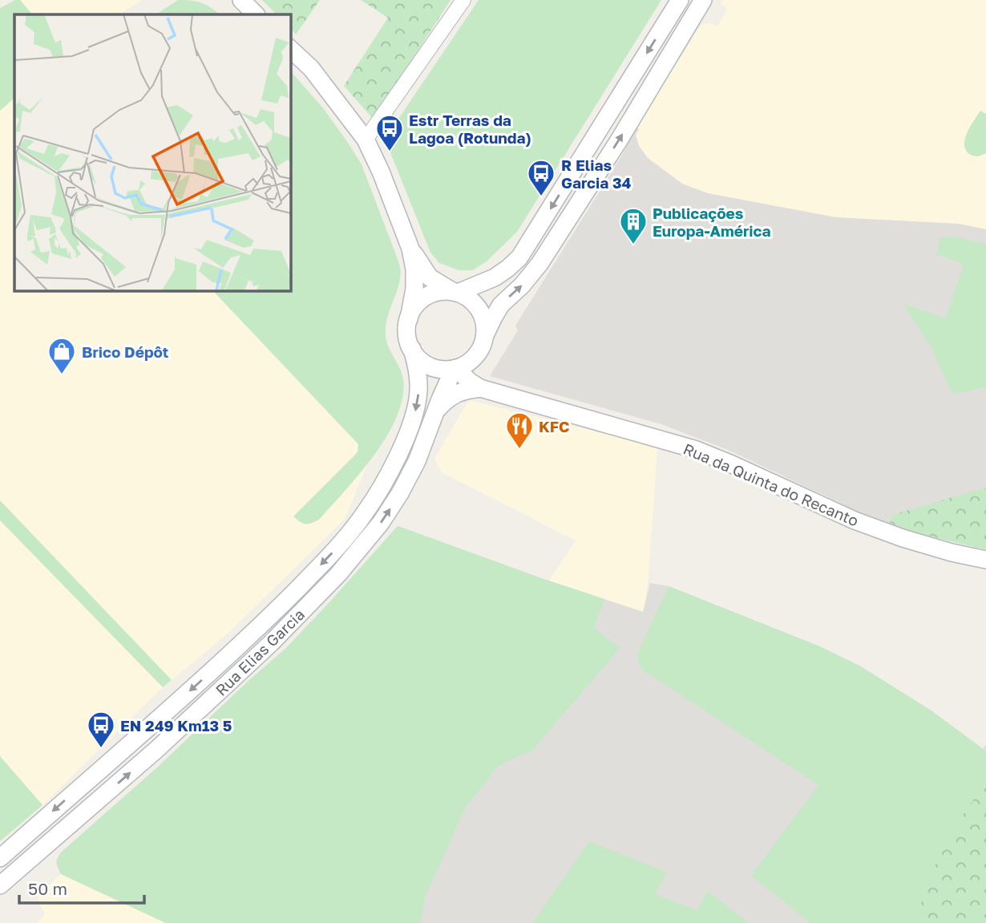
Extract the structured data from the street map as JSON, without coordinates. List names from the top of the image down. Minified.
{"streets":{"street":["Rua da Quinta do Recanto","Rua Elias Garcia"]},"crossings":[["Rua da Quinta do Recanto","Rua Elias Garcia"]],"places":{"bus stop":["Estr Terras da Lagoa (Rotunda)","R Elias Garcia 34","EN 249 Km13 5"],"building":["Publicações Europa-América"],"shop":["Brico Dépôt"],"restaurant":["KFC"]},"scale_bar":"50 m"}
